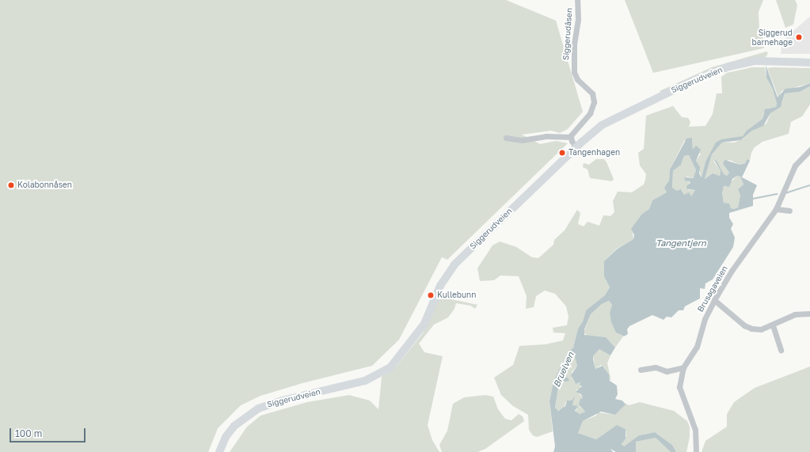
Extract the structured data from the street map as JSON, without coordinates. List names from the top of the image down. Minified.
{"streets":{"main road":["Siggerudveien"],"street":["Siggerudåsen","Brusagaveien"]},"water":["Tangentjern","Bruelven"],"places":["Siggerud barnehage","Tangenhagen","Kolabonnåsen","Kullebunn"],"scale_bar":"100 m"}
